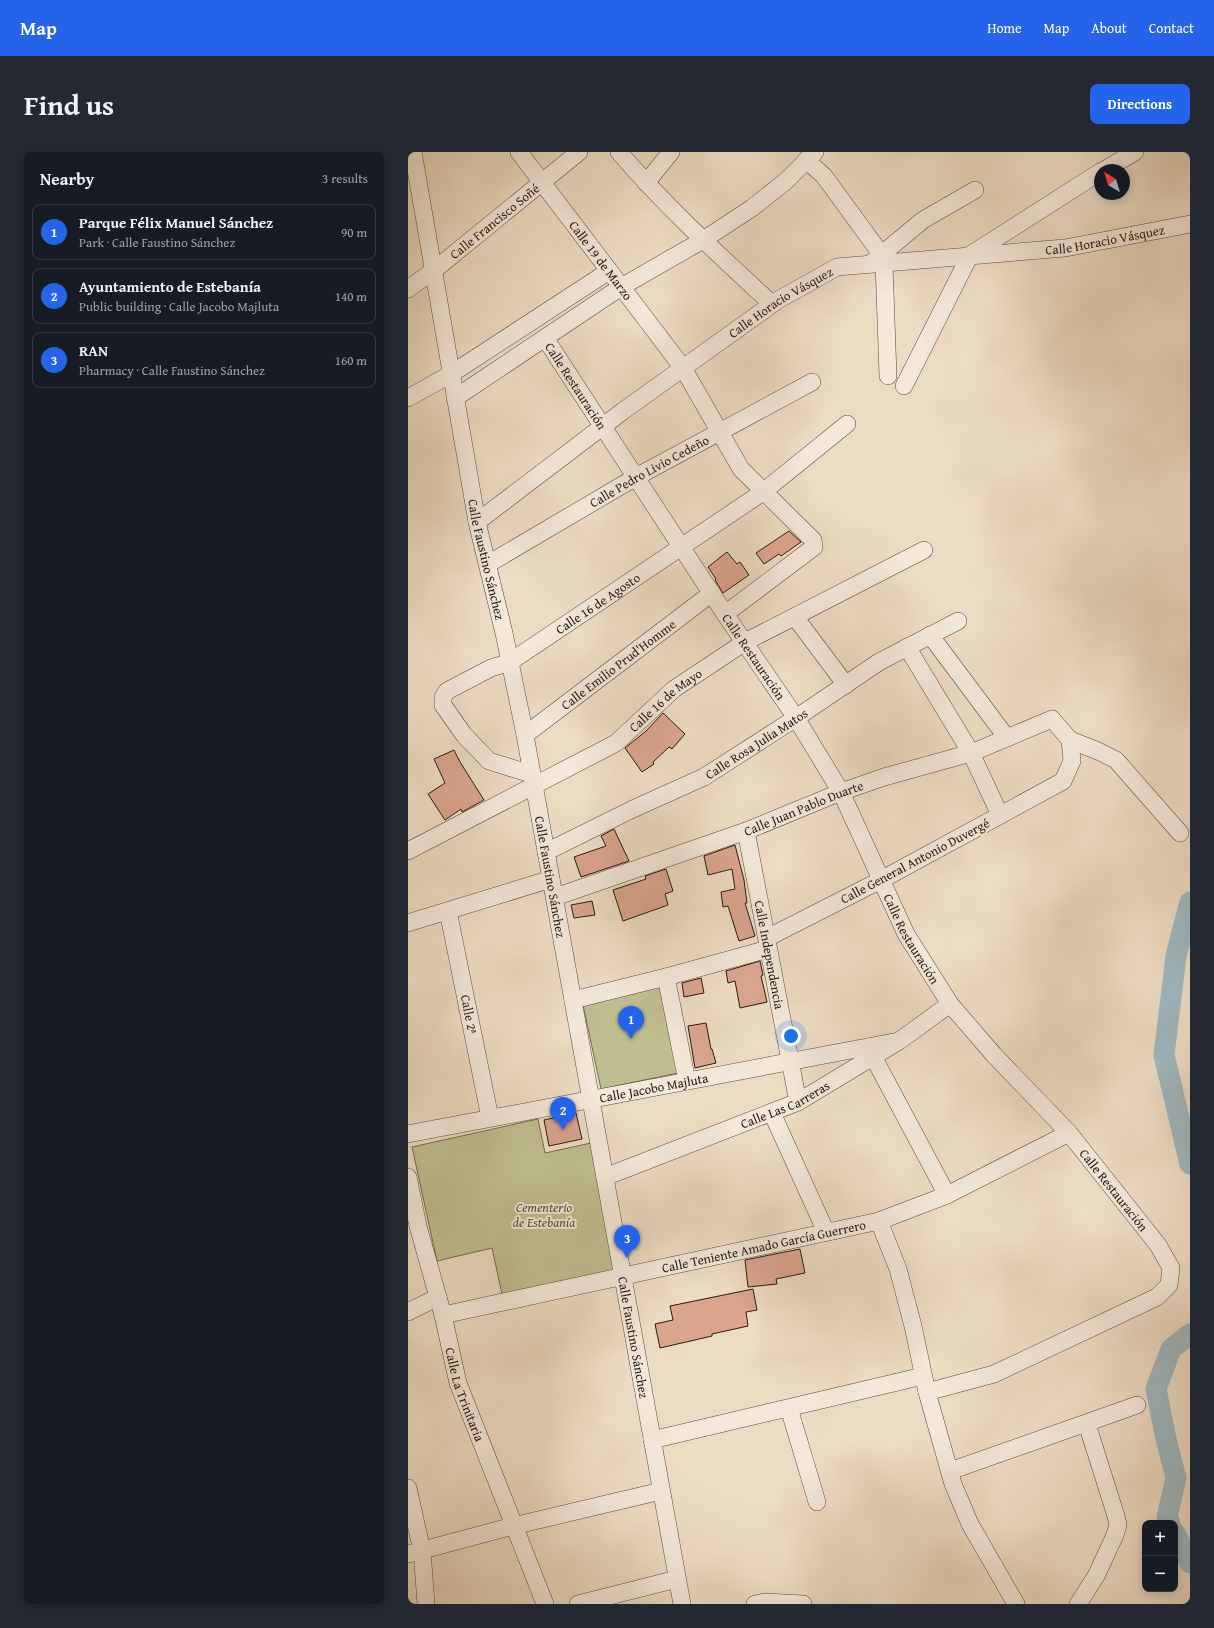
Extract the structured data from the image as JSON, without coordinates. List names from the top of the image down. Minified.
{"streets":{"street":["Calle Francisco Soñé","Calle Horacio Vásquez","Calle 19 de Marzo","Calle Restauración","Calle Pedro Livio Cedeño","Calle Faustino Sánchez","Calle 16 de Agosto","Calle Emilio Prud'Homme","Calle 16 de Mayo","Calle Rosa Julia Matos","Calle Juan Pablo Duarte","Calle General Antonio Duvergé","Calle Independencia","Calle 2ª","Calle Jacobo Majluta","Calle Las Carreras","Calle Teniente Amado García Guerrero","Calle La Trinitaria"]},"crossings":[["Calle Francisco Soñé","Calle 19 de Marzo"],["Calle Francisco Soñé","Calle Faustino Sánchez"],["Calle Horacio Vásquez","Calle 19 de Marzo"],["Calle Horacio Vásquez","Calle Restauración"],["Calle Horacio Vásquez","Calle Faustino Sánchez"],["Calle 19 de Marzo","Calle Restauración"],["Calle 19 de Marzo","Calle Pedro Livio Cedeño"],["Calle 19 de Marzo","Calle 16 de Agosto"],["Calle Restauración","Calle Pedro Livio Cedeño"],["Calle Restauración","Calle Faustino Sánchez"],["Calle Restauración","Calle 16 de Agosto"],["Calle Restauración","Calle Emilio Prud'Homme"],["Calle Restauración","Calle 16 de Mayo"],["Calle Restauración","Calle Rosa Julia Matos"],["Calle Restauración","Calle Juan Pablo Duarte"],["Calle Restauración","Calle General Antonio Duvergé"],["Calle Restauración","Calle Jacobo Majluta"],["Calle Restauración","Calle Teniente Amado García Guerrero"],["Calle Pedro Livio Cedeño","Calle Faustino Sánchez"],["Calle Faustino Sánchez","Calle 16 de Agosto"],["Calle Faustino Sánchez","Calle Emilio Prud'Homme"],["Calle Faustino Sánchez","Calle 16 de Mayo"],["Calle Faustino Sánchez","Calle Rosa Julia Matos"],["Calle Faustino Sánchez","Calle Juan Pablo Duarte"],["Calle Faustino Sánchez","Calle General Antonio Duvergé"],["Calle Faustino Sánchez","Calle Jacobo Majluta"],["Calle Faustino Sánchez","Calle Las Carreras"],["Calle Faustino Sánchez","Calle Teniente Amado García Guerrero"],["Calle 16 de Agosto","Calle 16 de Mayo"],["Calle Juan Pablo Duarte","Calle General Antonio Duvergé"],["Calle Juan Pablo Duarte","Calle Independencia"],["Calle General Antonio Duvergé","Calle Independencia"],["Calle Independencia","Calle Jacobo Majluta"],["Calle Independencia","Calle Las Carreras"],["Calle 2ª","Calle Jacobo Majluta"],["Calle Jacobo Majluta","Calle Las Carreras"],["Calle Teniente Amado García Guerrero","Calle La Trinitaria"]],"parks":["Cementerio de Estebanía"],"north":"top left","page":{"header":"Map","nav":["Home","Map","About","Contact"],"title":"Find us","buttons":"Directions","heading":["Nearby","3 results"],"list":[{"mark":"1","name":"Parque Félix Manuel Sánchez","note":"Park · Calle Faustino Sánchez","value":"90 m"},{"mark":"2","name":"Ayuntamiento de Estebanía","note":"Public building · Calle Jacobo Majluta","value":"140 m"},{"mark":"3","name":"RAN","note":"Pharmacy · Calle Faustino Sánchez","value":"160 m"}],"pins":["1","2","3"],"map_buttons":["+","−"]}}
